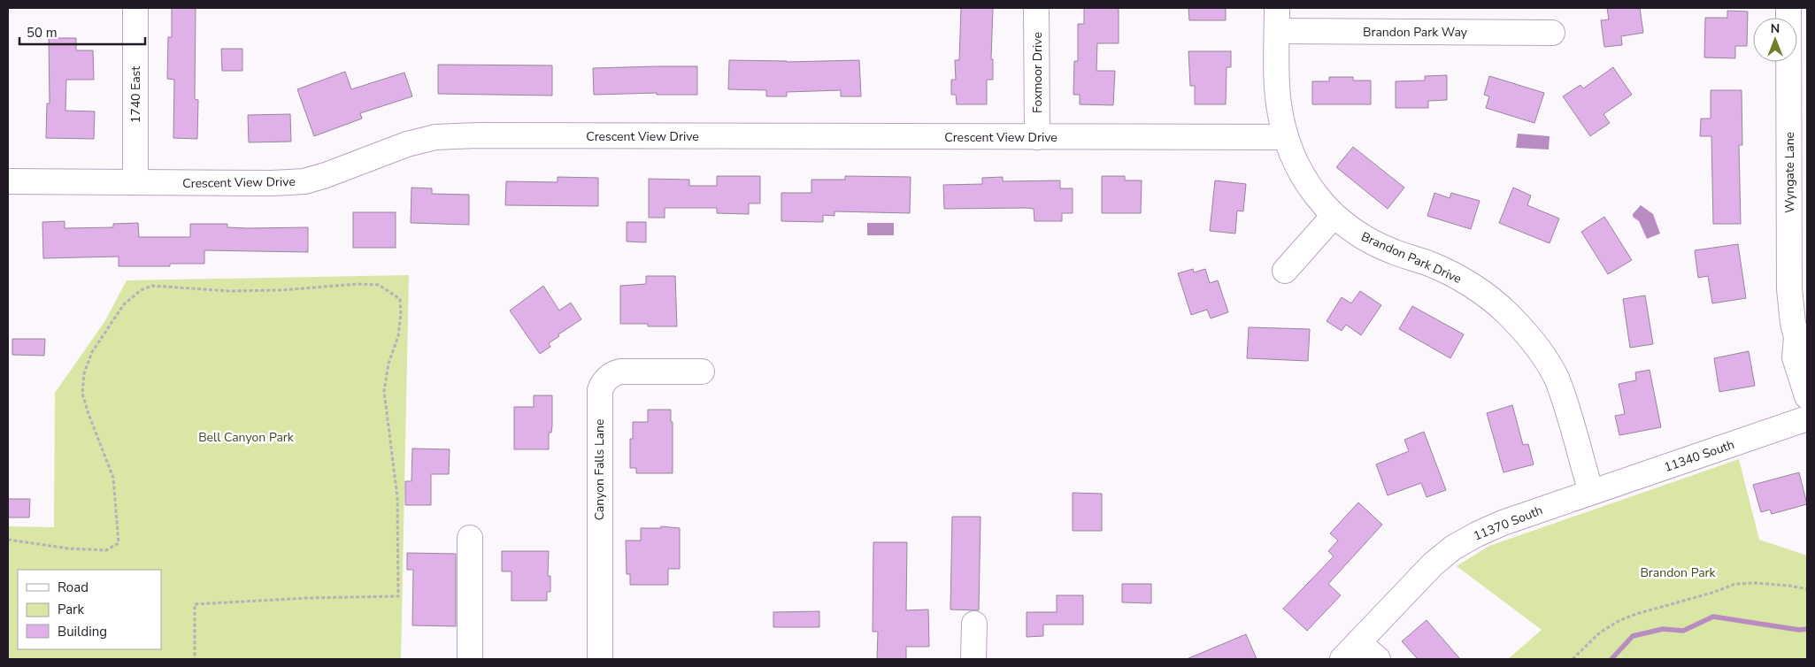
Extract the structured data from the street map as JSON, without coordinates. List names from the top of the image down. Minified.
{"streets":{"street":["Brandon Park Way","Foxmoor Drive","1740 East","Crescent View Drive","Wyngate Lane","Brandon Park Drive","11340 South","Canyon Falls Lane","11370 South"]},"crossings":[["Brandon Park Way","Brandon Park Drive"],["Foxmoor Drive","Crescent View Drive"],["1740 East","Crescent View Drive"],["Crescent View Drive","Brandon Park Drive"],["Brandon Park Drive","11340 South"],["Brandon Park Drive","11370 South"],["11340 South","11370 South"]],"parks":["Bell Canyon Park","Brandon Park"],"legend":["Road","Park","Building"],"scale_bar":"50 m","north":"top"}
